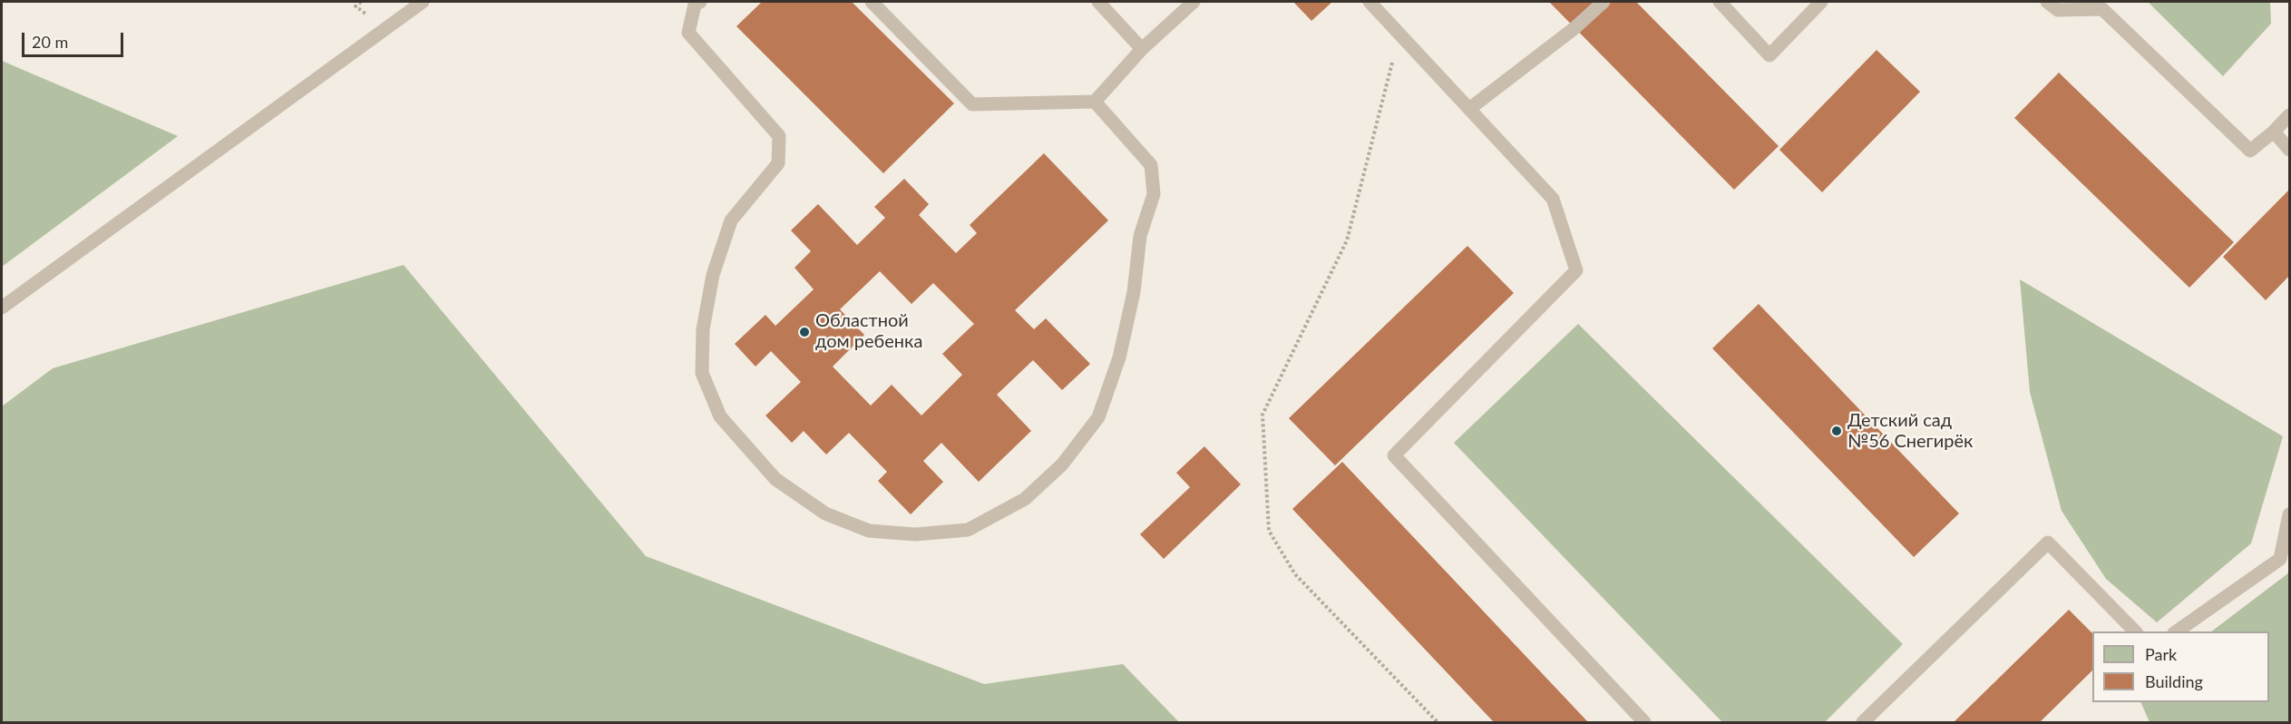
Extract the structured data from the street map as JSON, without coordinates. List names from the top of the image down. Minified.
{"places":["Областной дом ребенка","Детский сад №56 Снегирёк"],"legend":["Park","Building"],"scale_bar":"20 m"}
